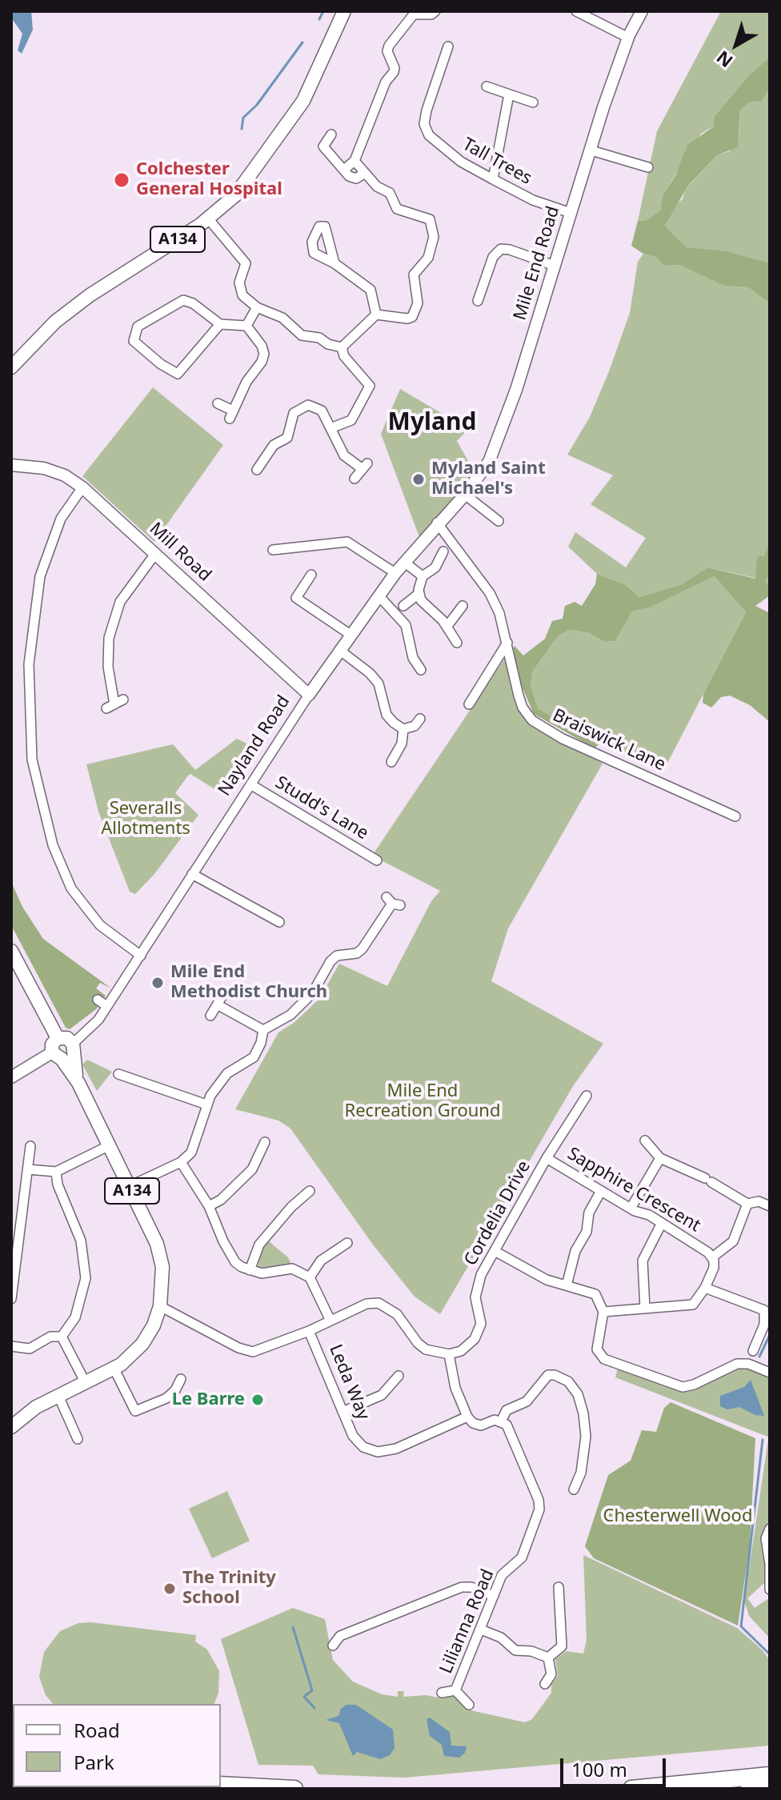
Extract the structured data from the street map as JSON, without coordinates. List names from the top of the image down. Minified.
{"streets":{"main road":["A134"],"street":["Tall Trees","Mile End Road","Mill Road","Braiswick Lane","Nayland Road","Studd's Lane","Sapphire Crescent","Cordelia Drive","Leda Way","Lilianna Road"]},"crossings":[["Tall Trees","Mile End Road"],["A134","Nayland Road"],["Mile End Road","Braiswick Lane"],["Mile End Road","Nayland Road"],["Mill Road","Nayland Road"],["Braiswick Lane","Nayland Road"],["Nayland Road","Studd's Lane"],["Sapphire Crescent","Cordelia Drive"]],"districts":["Myland"],"parks":["Severalls Allotments","Mile End Recreation Ground","Chesterwell Wood"],"places":["Colchester General Hospital","Myland Saint Michael's","Mile End Methodist Church","Le Barre","The Trinity School"],"legend":["Road","Park"],"scale_bar":"100 m","north":"bottom left"}
